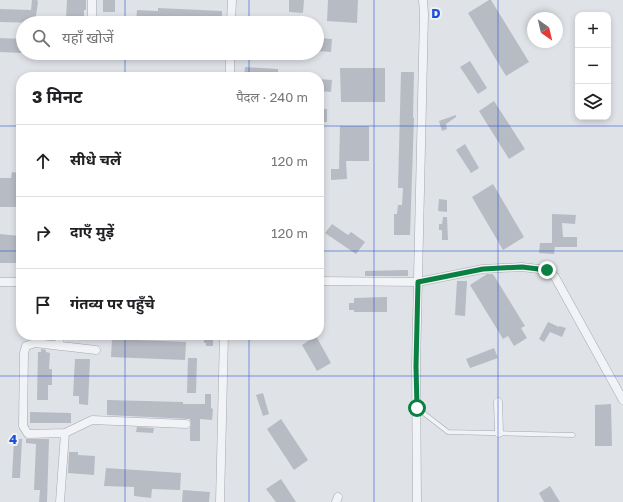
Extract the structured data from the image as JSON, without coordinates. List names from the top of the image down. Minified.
{"north":"bottom right","page":{"map_buttons":["+","−"],"search":"यहाँ खोजें","heading":["3 मिनट","पैदल · 240 m"],"list":[["सीधे चलें","120 m"],["दाएँ मुड़ें","120 m"],"गंतव्य पर पहुँचे"]},"grid":{"columns":["D"],"rows":["4"]}}
